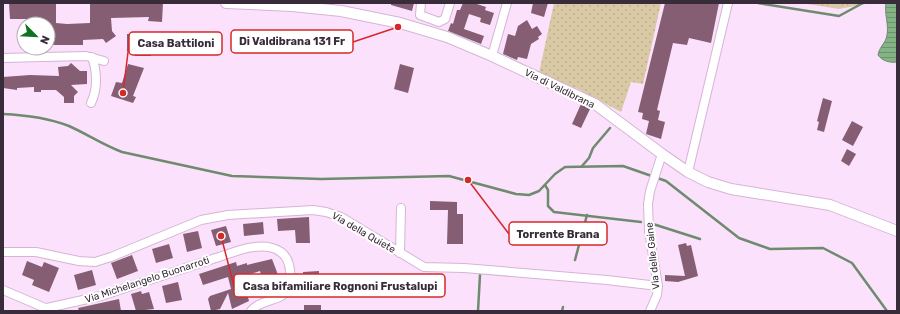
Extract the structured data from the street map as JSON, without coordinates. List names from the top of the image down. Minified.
{"streets":{"street":["Via di Valdibrana","Via della Quiete","Via delle Gaine","Via Michelangelo Buonarroti"]},"crossings":[["Via di Valdibrana","Via delle Gaine"],["Via della Quiete","Via delle Gaine"]],"places":["Di Valdibrana 131 Fr","Casa Battiloni","Torrente Brana","Casa bifamiliare Rognoni Frustalupi"],"north":"bottom right"}
